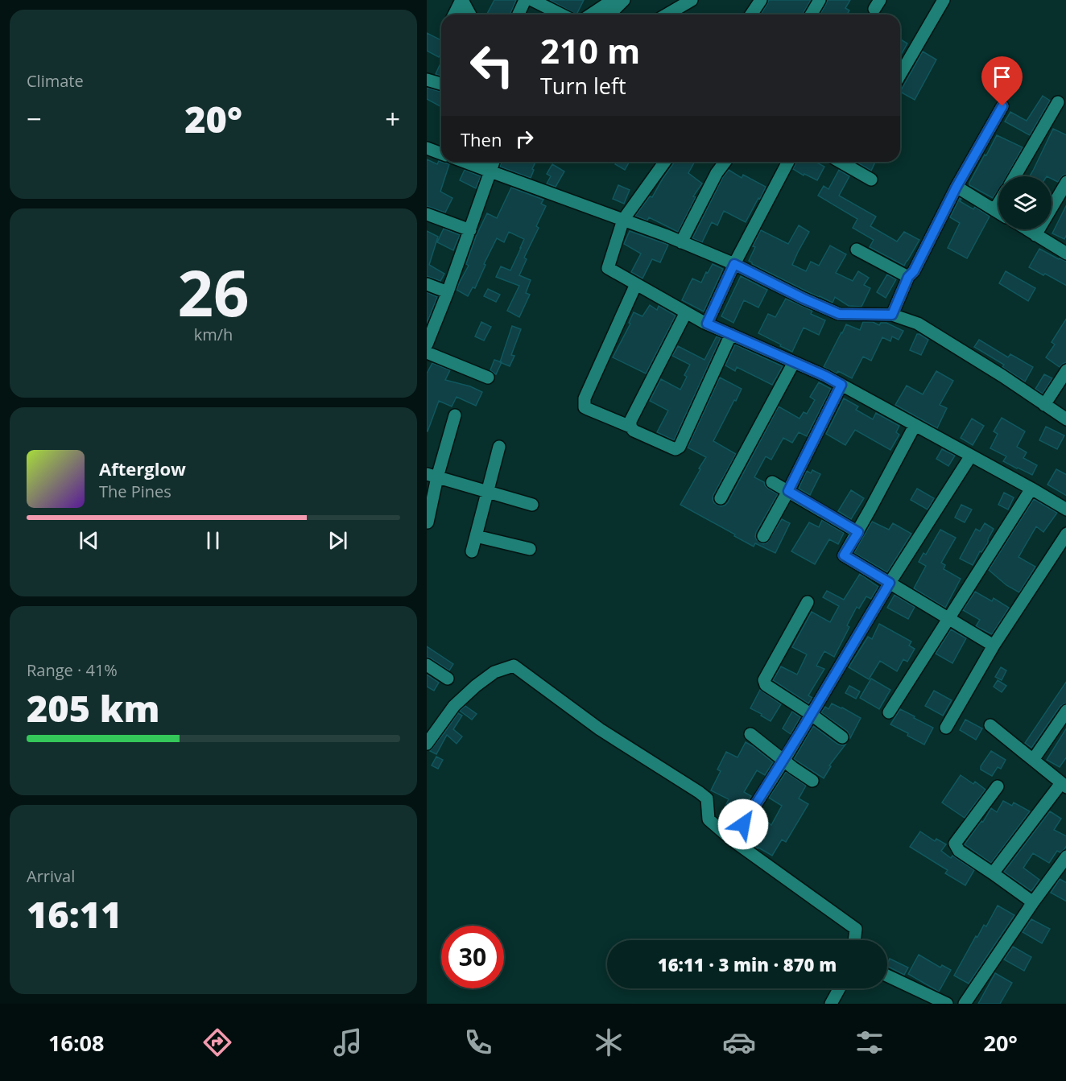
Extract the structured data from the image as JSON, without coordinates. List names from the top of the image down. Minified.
{"page":{"tile":["Climate",["26","km/h"],["Range · 41%","205 km"],["Arrival","16:11"]],"turn":["210 m","Turn left"],"heat":["−","20°","+"],"then":"Then","song":["Afterglow","The Pines"],"limit":"30","trip":"16:11 · 3 min · 870 m","tabs":["16:08","20°"]}}
